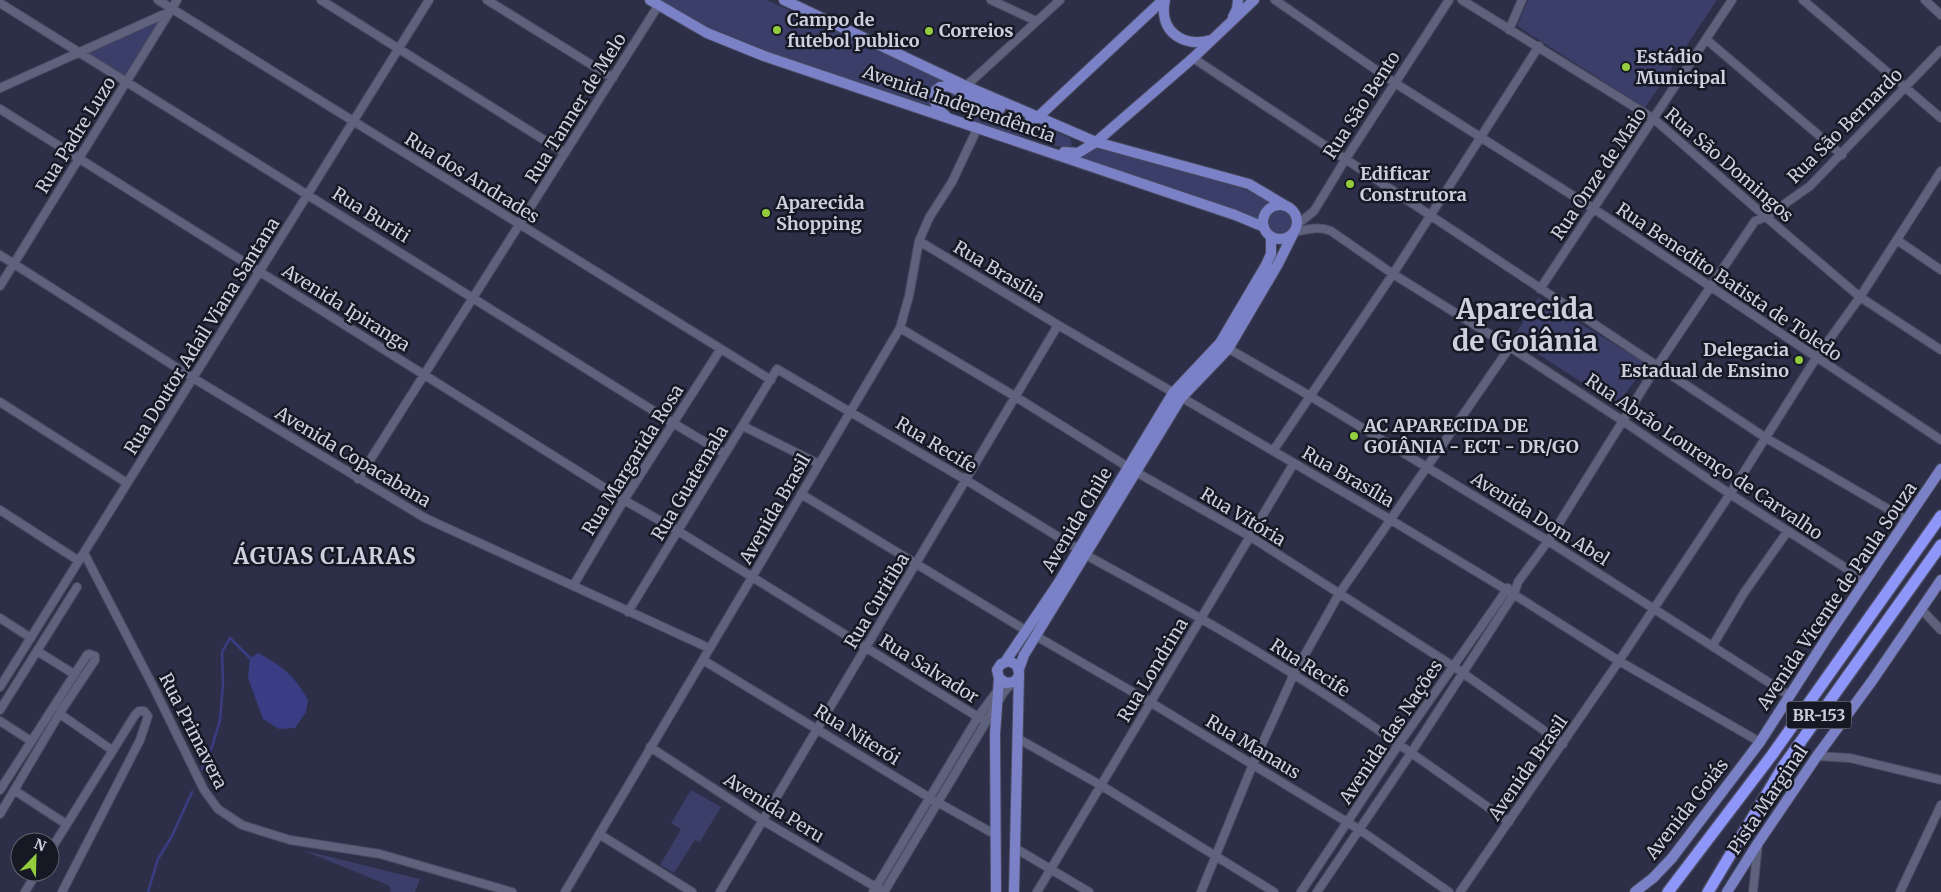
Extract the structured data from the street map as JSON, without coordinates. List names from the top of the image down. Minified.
{"streets":{"highway":["BR-153"],"main road":["Avenida Independência","Rua São Bento","Avenida Chile","Avenida Vicente de Paula Souza","Pista Marginal","Avenida Goiás"],"street":["Rua Tanner de Melo","Rua São Bernardo","Rua Padre Luzo","Rua São Domingos","Rua Onze de Maio","Rua dos Andrades","Rua Buriti","Rua Brasília","Rua Benedito Batista de Toledo","Avenida Ipiranga","Rua Doutor Adail Viana Santana","Rua Recife","Avenida Copacabana","Rua Abrão Lourenço de Carvalho","Rua Margarida Rosa","Rua Guatemala","Avenida Brasil","Rua Vitória","Avenida Dom Abel","Rua Curitiba","Rua Salvador","Rua Londrina","Rua Primavera","Avenida das Nações","Rua Niterói","Rua Manaus","Avenida Peru"]},"crossings":[["Avenida Independência","Rua São Bento"],["Avenida Independência","Rua Tanner de Melo"],["Avenida Independência","Rua Abrão Lourenço de Carvalho"],["Avenida Independência","Avenida Brasil"],["Rua São Bento","Rua Brasília"],["Rua São Bento","Rua Benedito Batista de Toledo"],["Rua São Bento","Rua Abrão Lourenço de Carvalho"],["Rua São Bento","Avenida Dom Abel"],["Rua São Bento","Avenida Chile"],["Rua Tanner de Melo","Rua dos Andrades"],["Rua Tanner de Melo","Rua Buriti"],["Rua Tanner de Melo","Avenida Ipiranga"],["Rua Tanner de Melo","Avenida Copacabana"],["Rua São Bernardo","Rua São Domingos"],["Rua São Bernardo","Rua Benedito Batista de Toledo"],["Rua São Bernardo","Rua Abrão Lourenço de Carvalho"],["Rua São Bernardo","Avenida Dom Abel"],["Rua São Bernardo","Avenida das Nações"],["Rua Padre Luzo","Rua dos Andrades"],["Rua Padre Luzo","Rua Buriti"],["Rua Padre Luzo","Avenida Ipiranga"],["Rua Padre Luzo","Avenida Copacabana"],["Rua São Domingos","Rua Onze de Maio"],["Rua São Domingos","Avenida Brasil"],["Rua Onze de Maio","Rua Benedito Batista de Toledo"],["Rua dos Andrades","Rua Doutor Adail Viana Santana"],["Rua dos Andrades","Rua Margarida Rosa"],["Rua dos Andrades","Rua Guatemala"],["Rua Buriti","Rua Doutor Adail Viana Santana"],["Rua Buriti","Rua Margarida Rosa"],["Rua Buriti","Rua Guatemala"],["Rua Brasília","Avenida Brasil"],["Rua Brasília","Avenida Chile"],["Rua Brasília","Avenida Vicente de Paula Souza"],["Rua Brasília","Rua Curitiba"],["Rua Brasília","Rua Londrina"],["Rua Brasília","Avenida das Nações"],["Rua Brasília","Avenida Goiás"],["Rua Benedito Batista de Toledo","Avenida Brasil"],["Avenida Ipiranga","Rua Doutor Adail Viana Santana"],["Avenida Ipiranga","Rua Margarida Rosa"],["Avenida Ipiranga","Rua Guatemala"],["Avenida Ipiranga","Rua Salvador"],["Rua Doutor Adail Viana Santana","Avenida Copacabana"],["Rua Doutor Adail Viana Santana","Rua Primavera"],["Rua Recife","Rua Guatemala"],["Rua Recife","Avenida Brasil"],["Rua Recife","Avenida Chile"],["Rua Recife","Rua Curitiba"],["Rua Recife","Rua Londrina"],["Rua Recife","Avenida das Nações"],["Avenida Copacabana","Rua Margarida Rosa"],["Avenida Copacabana","Rua Guatemala"],["Avenida Copacabana","Avenida Brasil"],["Rua Abrão Lourenço de Carvalho","Avenida Brasil"],["Rua Abrão Lourenço de Carvalho","Avenida Vicente de Paula Souza"],["Rua Guatemala","Rua Salvador"],["Avenida Brasil","Rua Vitória"],["Avenida Brasil","Avenida Dom Abel"],["Avenida Brasil","Rua Salvador"],["Avenida Brasil","Rua Niterói"],["Avenida Brasil","Rua Manaus"],["Avenida Brasil","Avenida Peru"],["Rua Vitória","Avenida Chile"],["Rua Vitória","Rua Curitiba"],["Rua Vitória","Rua Londrina"],["Rua Vitória","Avenida das Nações"],["Avenida Dom Abel","Avenida Vicente de Paula Souza"],["Avenida Chile","Rua Salvador"],["Avenida Chile","Rua Niterói"],["Avenida Chile","Rua Manaus"],["Avenida Chile","Avenida Peru"],["Avenida Vicente de Paula Souza","Avenida Goiás"],["Rua Curitiba","Rua Salvador"],["Rua Curitiba","Rua Niterói"],["Rua Curitiba","Rua Manaus"],["Rua Curitiba","Avenida Peru"],["Rua Londrina","Rua Manaus"],["Avenida das Nações","Rua Manaus"]],"districts":["Aparecida de Goiânia","ÁGUAS CLARAS"],"places":["Campo de futebol publico","Correios","Estádio Municipal","Edificar Construtora","Aparecida Shopping","Delegacia Estadual de Ensino","AC APARECIDA DE GOIÂNIA - ECT - DR/GO"],"north":"top right"}
